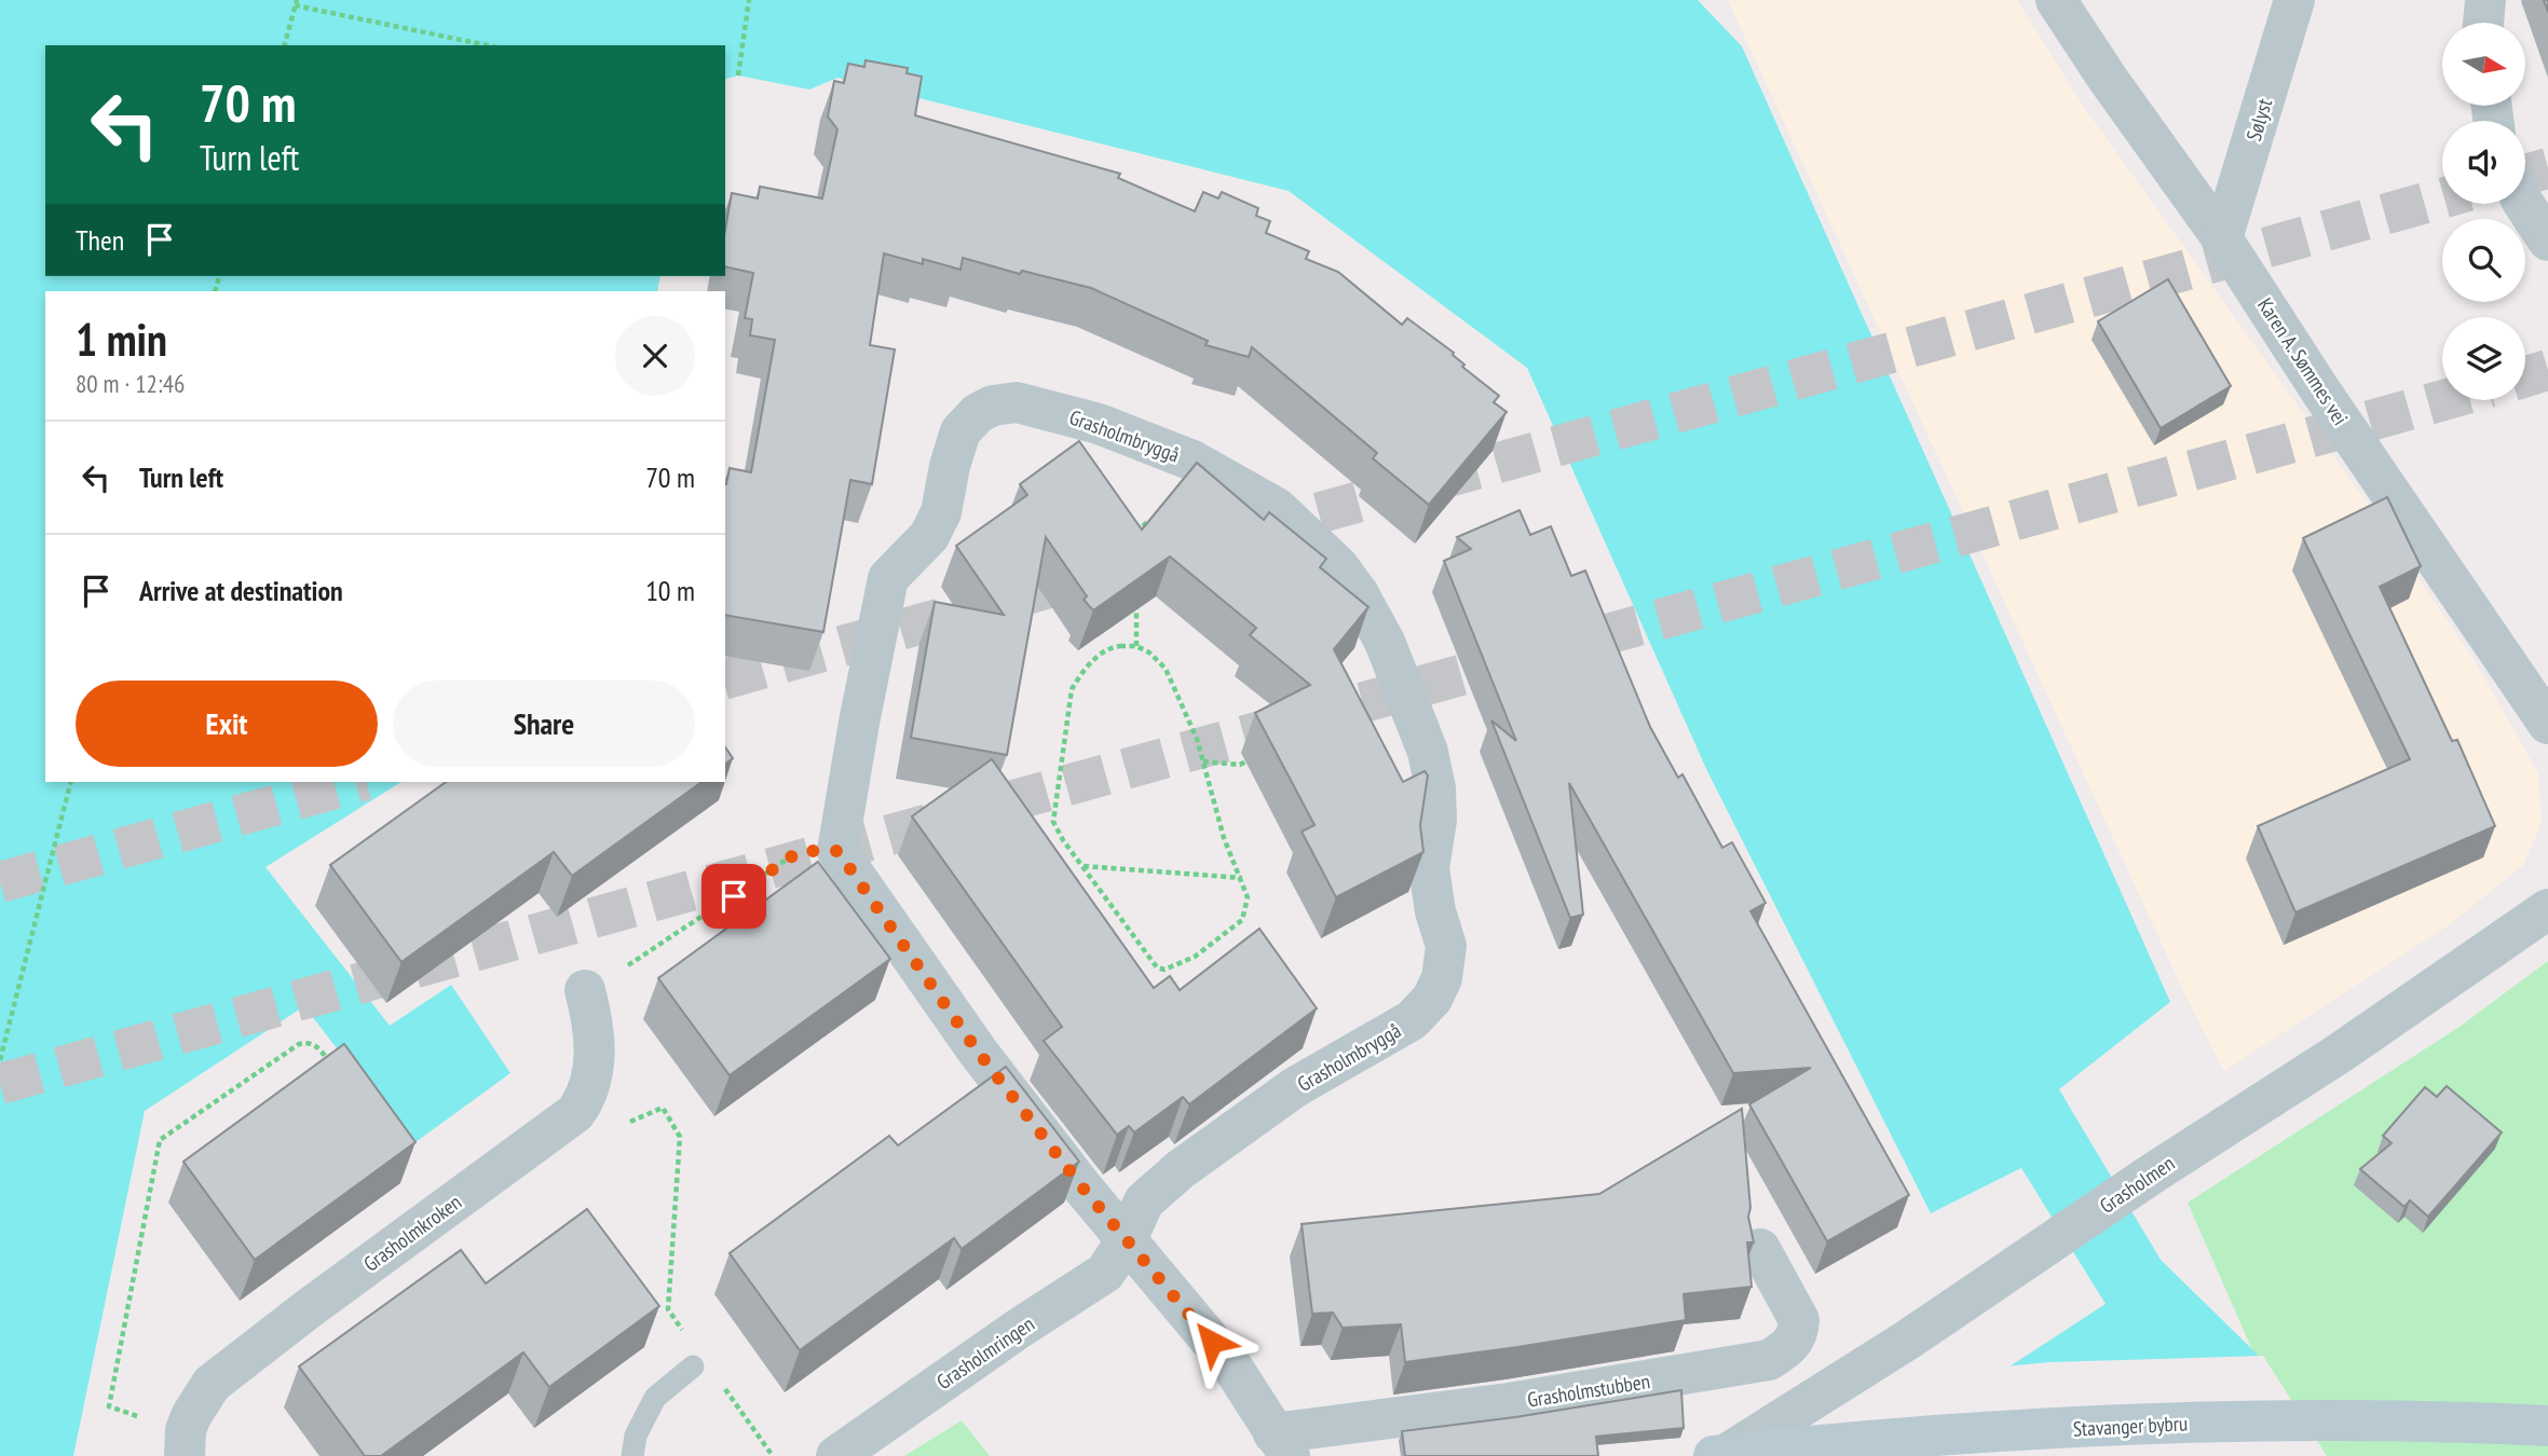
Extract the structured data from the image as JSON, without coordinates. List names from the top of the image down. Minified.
{"streets":{"main road":["Stavanger bybru"],"street":["Sølyst","Karen A. Sømmes vei","Grasholmbryggå","Grasholmen","Grasholmkroken","Grasholmringen","Grasholmstubben"]},"crossings":[["Sølyst","Karen A. Sømmes vei"],["Grasholmbryggå","Grasholmringen"]],"north":"right","page":{"turn":["70 m","Turn left"],"then":"Then","heading":["1 min","80 m · 12:46"],"list":[{"name":"Turn left","value":"70 m"},{"name":"Arrive at destination","value":"10 m"}],"buttons":["Exit","Share"]}}
